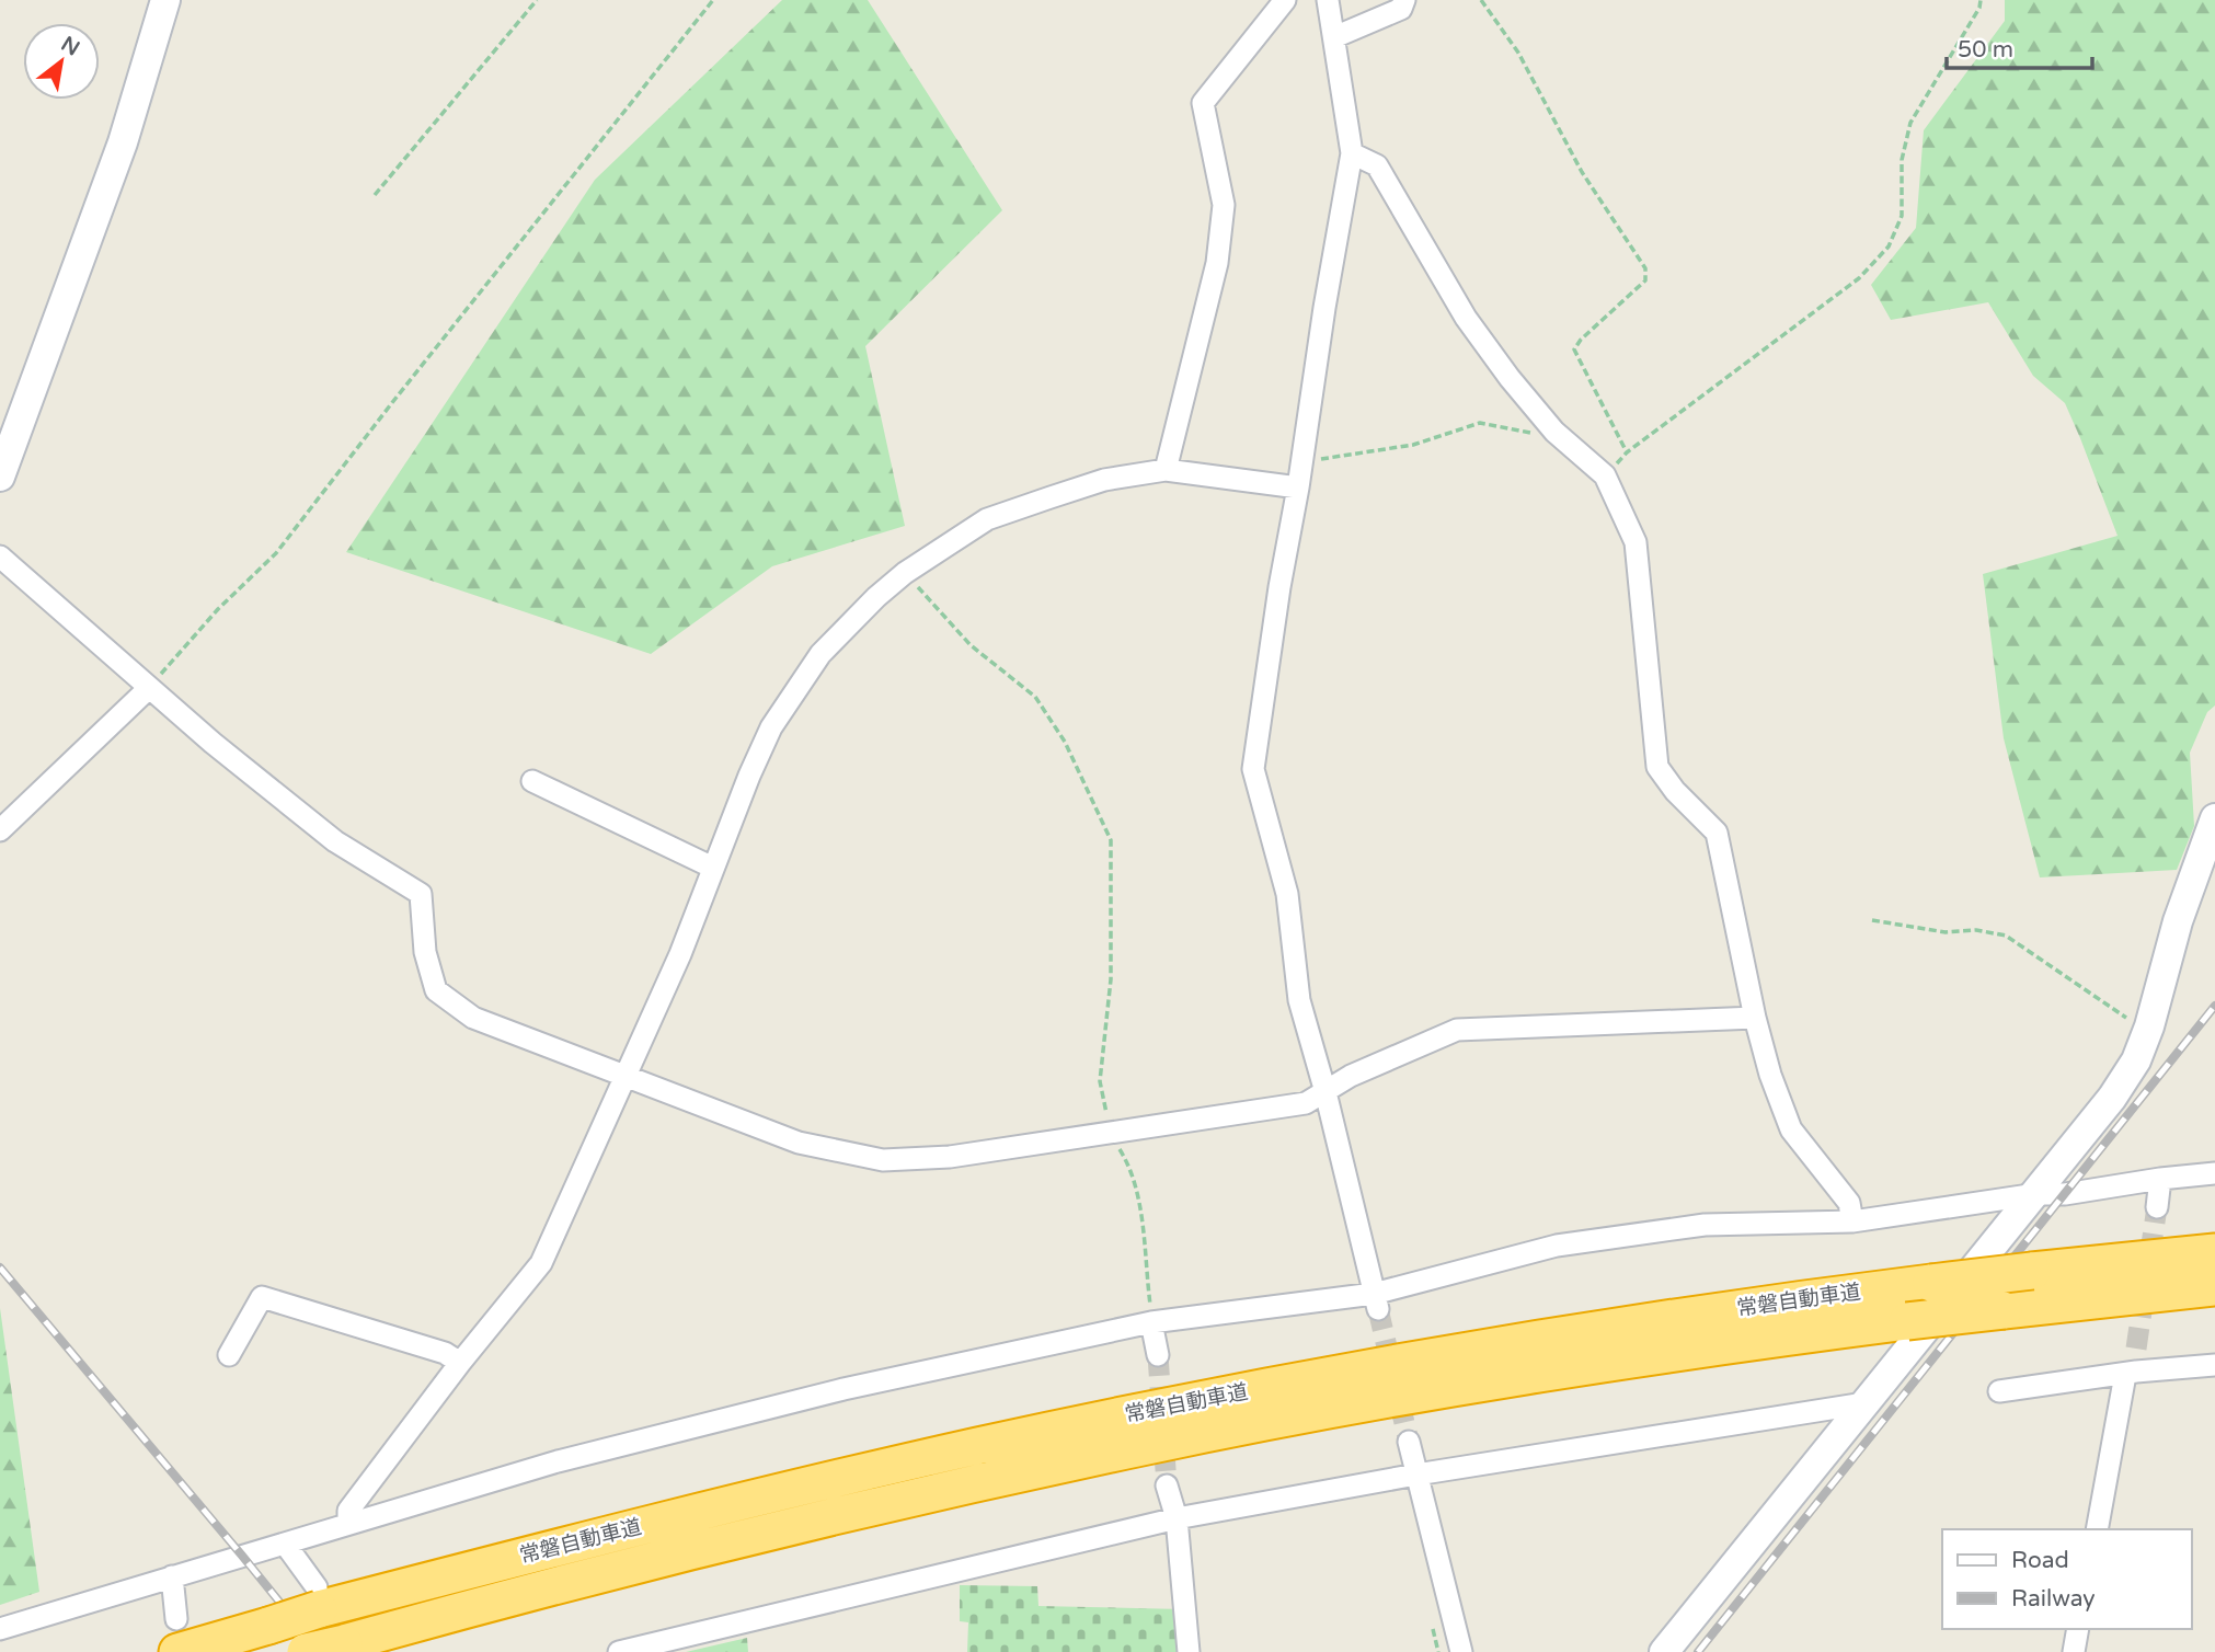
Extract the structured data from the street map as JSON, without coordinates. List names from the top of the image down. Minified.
{"streets":{"highway":["常磐自動車道"]},"legend":["Road","Railway"],"scale_bar":"50 m","north":"top right"}
